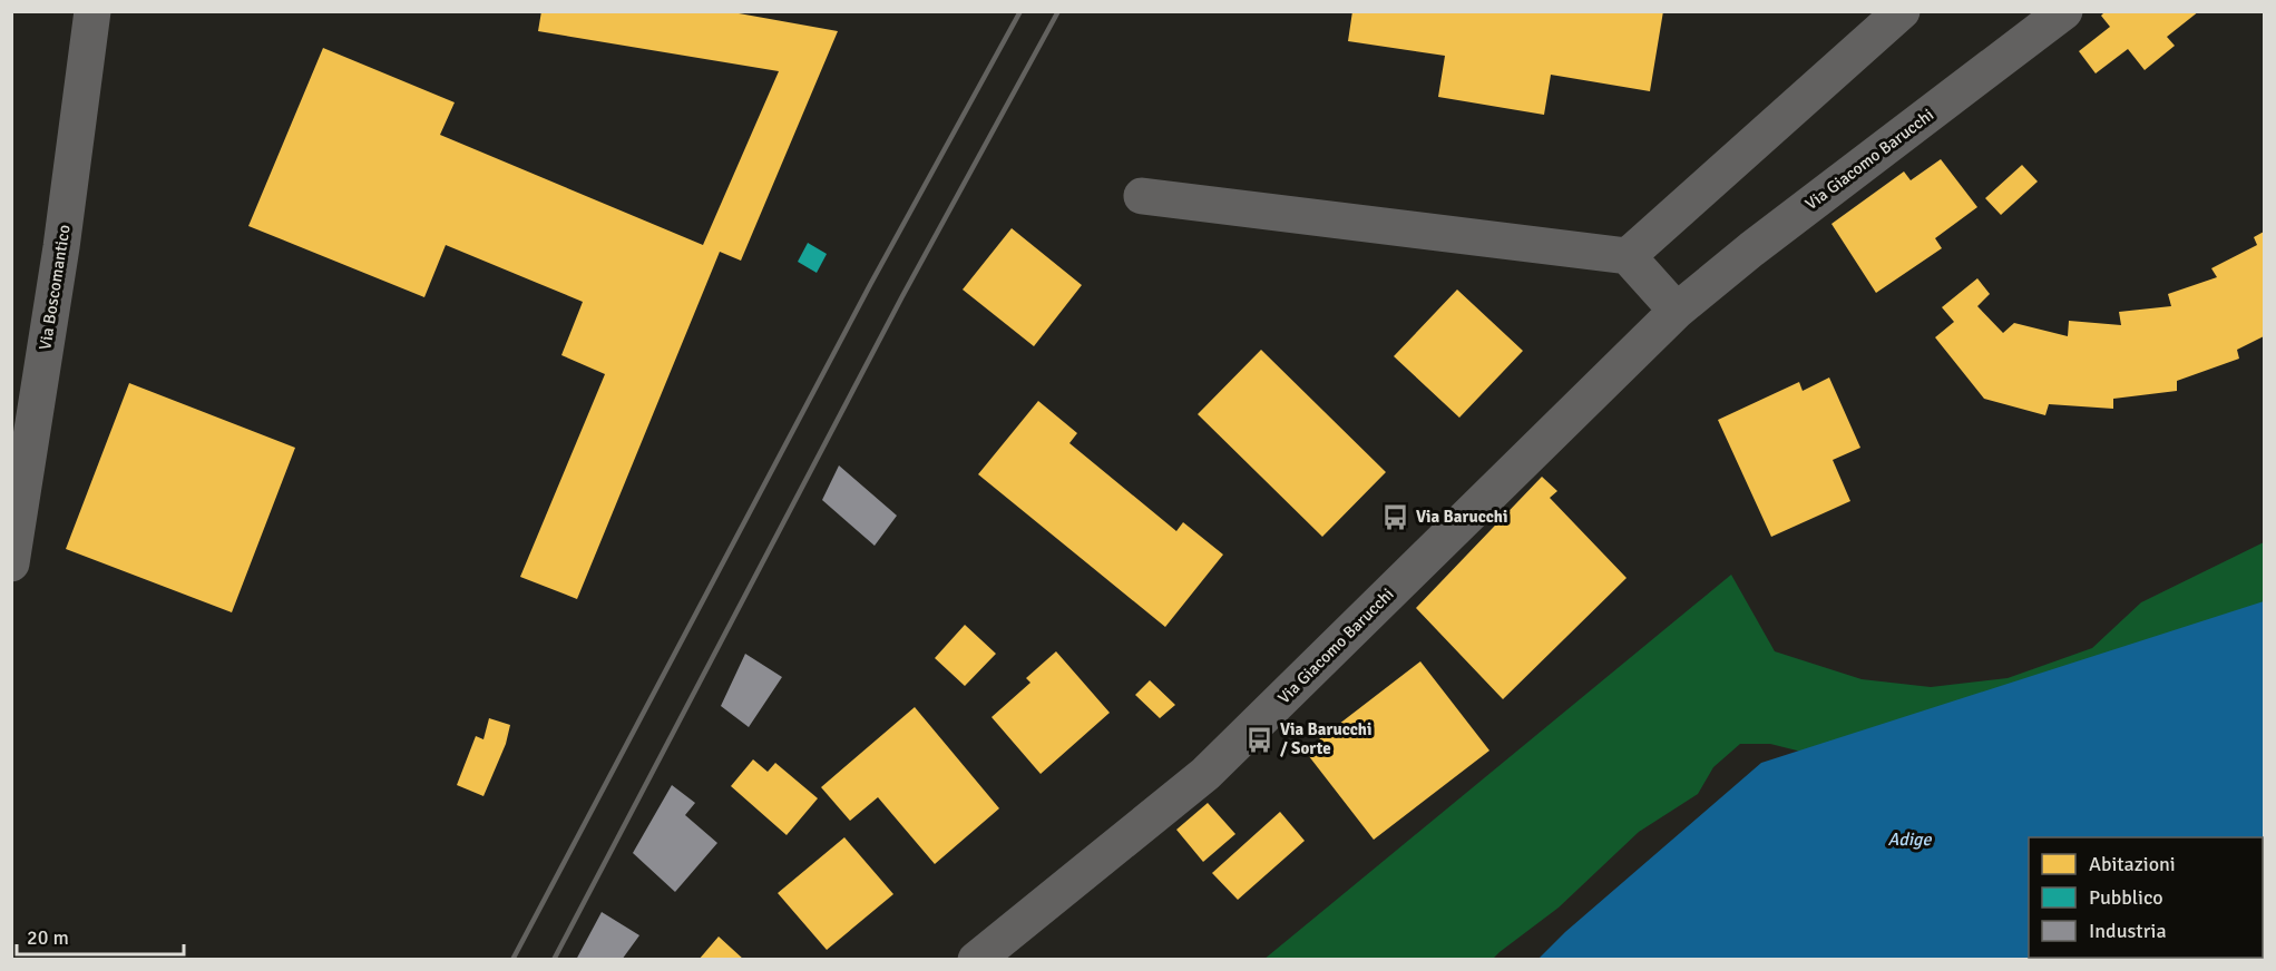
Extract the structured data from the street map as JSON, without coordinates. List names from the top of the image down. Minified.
{"streets":{"street":["Via Giacomo Barucchi","Via Boscomantico"]},"water":["Adige"],"places":{"bus stop":["Via Barucchi","Via Barucchi / Sorte"]},"legend":["Abitazioni","Pubblico","Industria"],"scale_bar":"20 m"}
